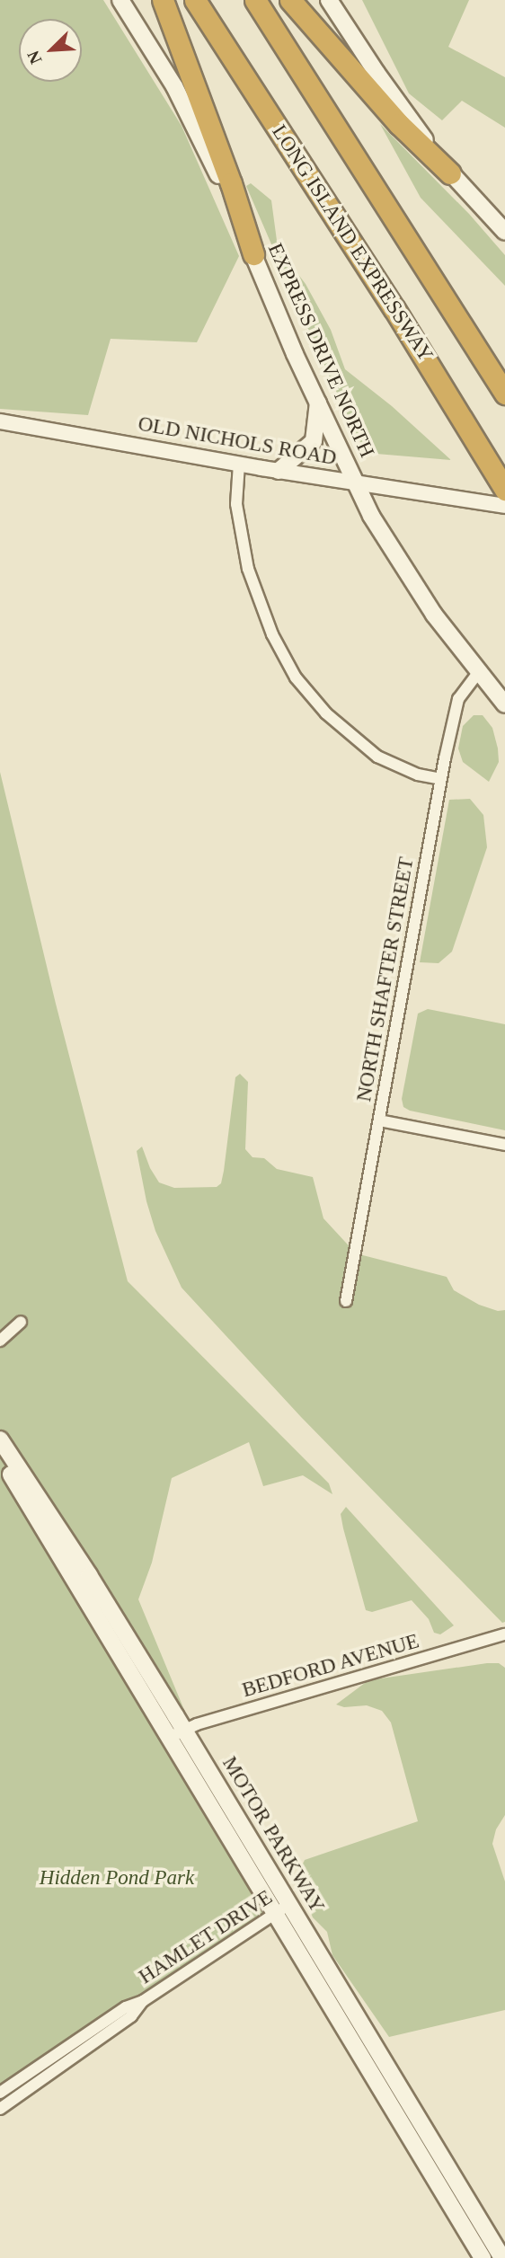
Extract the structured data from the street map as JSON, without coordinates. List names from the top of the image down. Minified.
{"streets":{"highway":["LONG ISLAND EXPRESSWAY"],"main road":["EXPRESS DRIVE NORTH","MOTOR PARKWAY"],"street":["OLD NICHOLS ROAD","NORTH SHAFTER STREET","BEDFORD AVENUE","HAMLET DRIVE"]},"crossings":[["EXPRESS DRIVE NORTH","OLD NICHOLS ROAD"],["EXPRESS DRIVE NORTH","NORTH SHAFTER STREET"],["BEDFORD AVENUE","MOTOR PARKWAY"],["MOTOR PARKWAY","HAMLET DRIVE"]],"parks":["Hidden Pond Park"],"north":"bottom left"}
